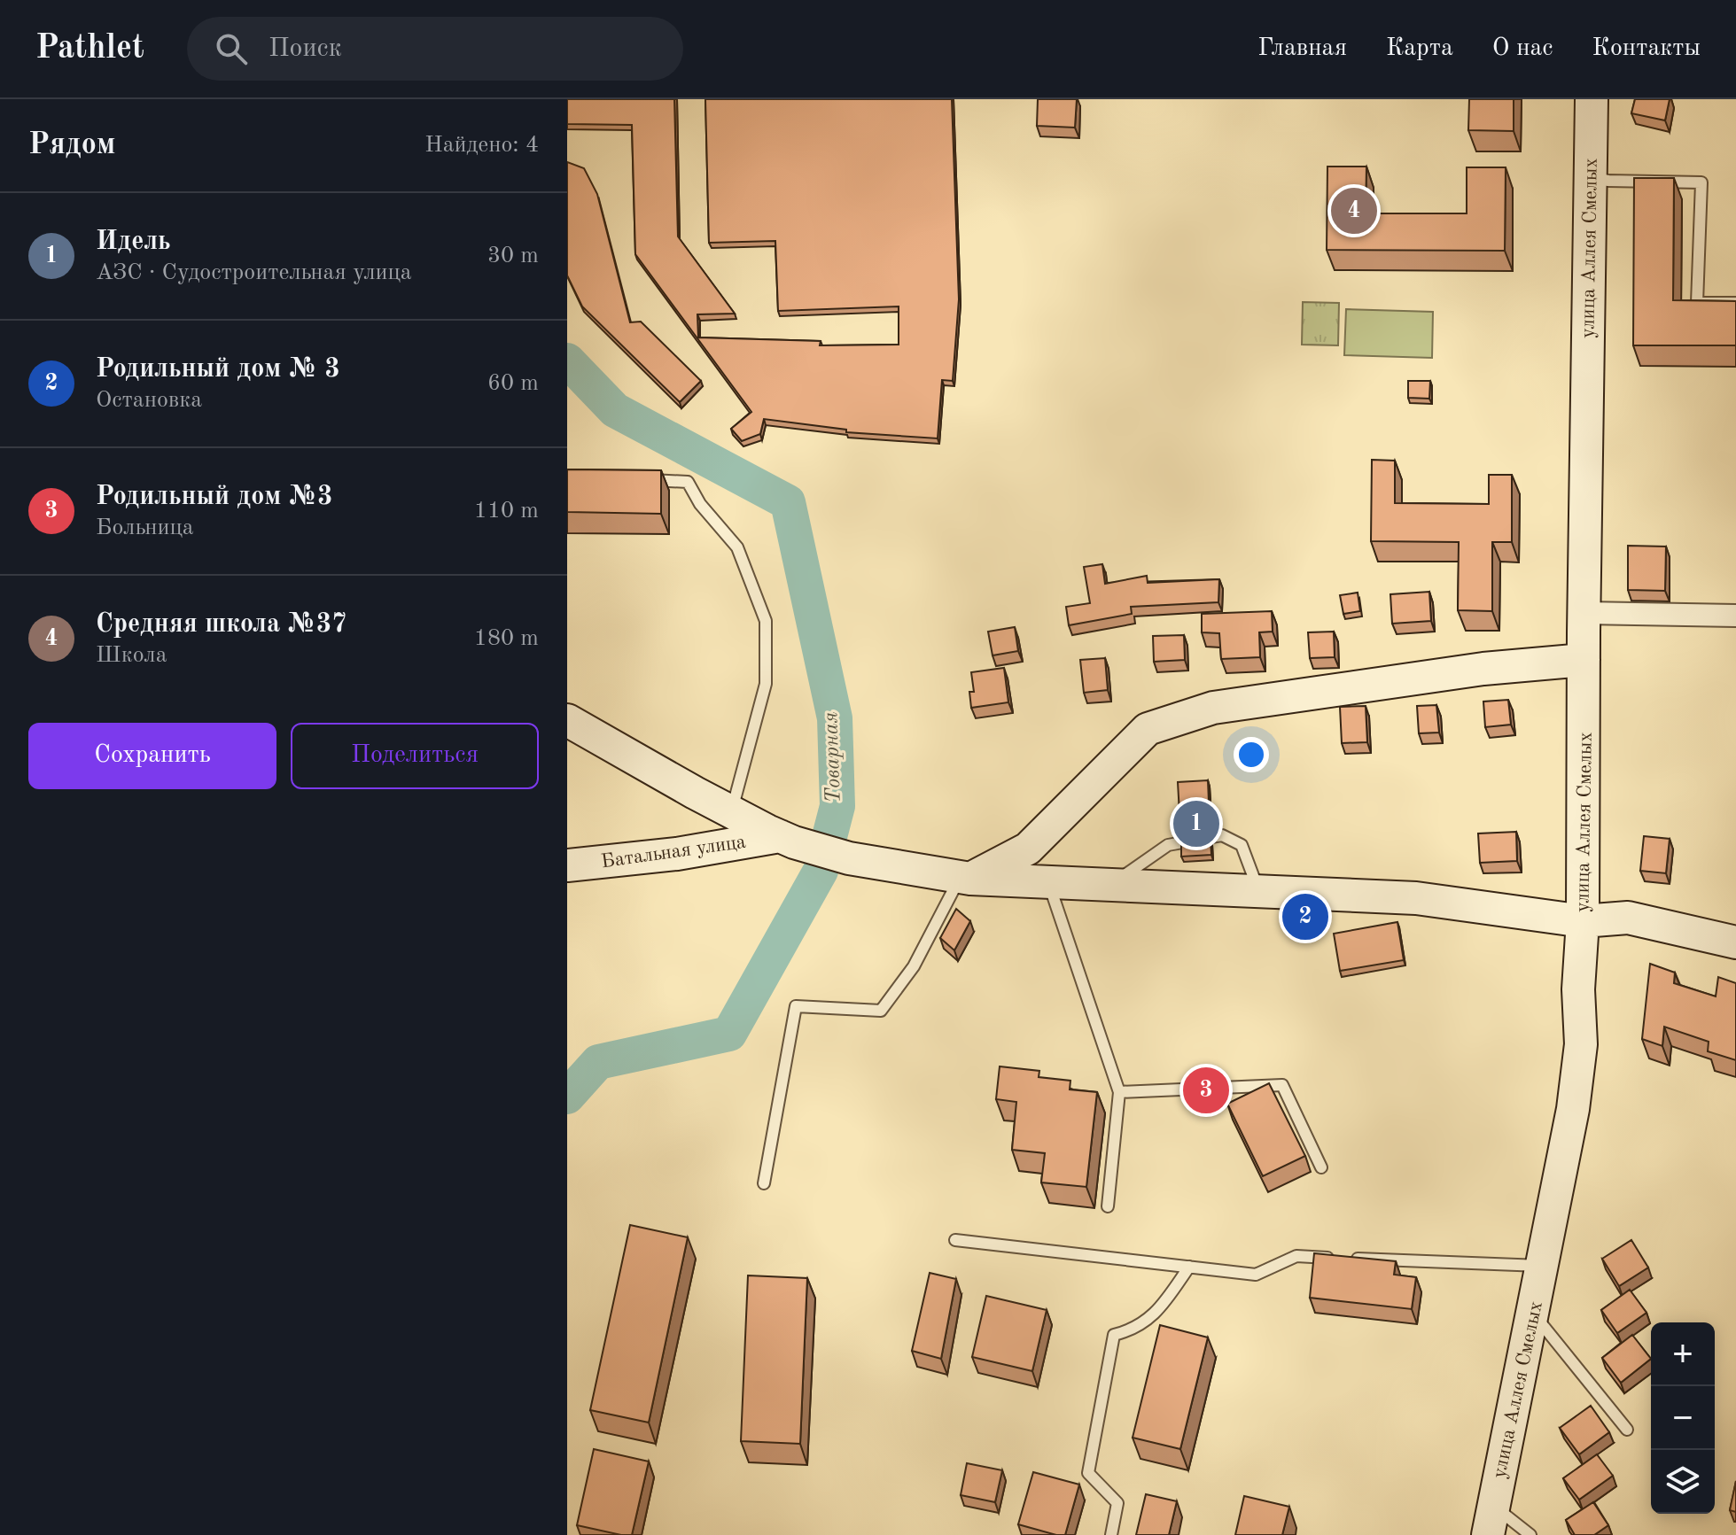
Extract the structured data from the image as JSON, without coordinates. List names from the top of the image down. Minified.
{"streets":{"main road":["улица Аллея Смелых","Батальная улица"]},"water":["Товарная"],"page":{"header":"Pathlet","search":"Поиск","nav":["Главная","Карта","О нас","Контакты"],"heading":["Рядом","Найдено: 4"],"pins":["4","1","2","3"],"list":[{"mark":"1","name":"Идель","note":"АЗС · Судостроительная улица","value":"30 m"},{"mark":"2","name":"Родильный дом № 3","note":"Остановка","value":"60 m"},{"mark":"3","name":"Родильный дом №3","note":"Больница","value":"110 m"},{"mark":"4","name":"Средняя школа №37","note":"Школа","value":"180 m"}],"buttons":["Сохранить","Поделиться"],"map_buttons":["+","−"]}}
